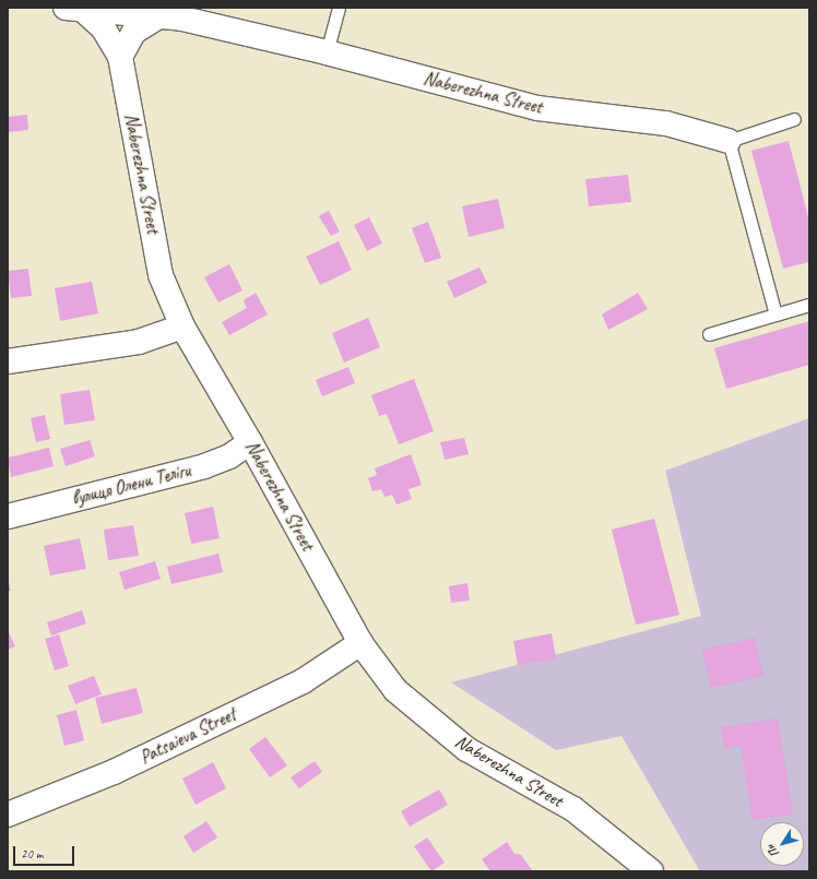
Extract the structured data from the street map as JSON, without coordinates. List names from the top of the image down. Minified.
{"streets":{"street":["Naberezhna Street","вулиця Олени Теліги","Patsaieva Street"]},"crossings":[["Naberezhna Street","вулиця Олени Теліги"],["Naberezhna Street","Patsaieva Street"]],"scale_bar":"20 m","north":"bottom left"}
